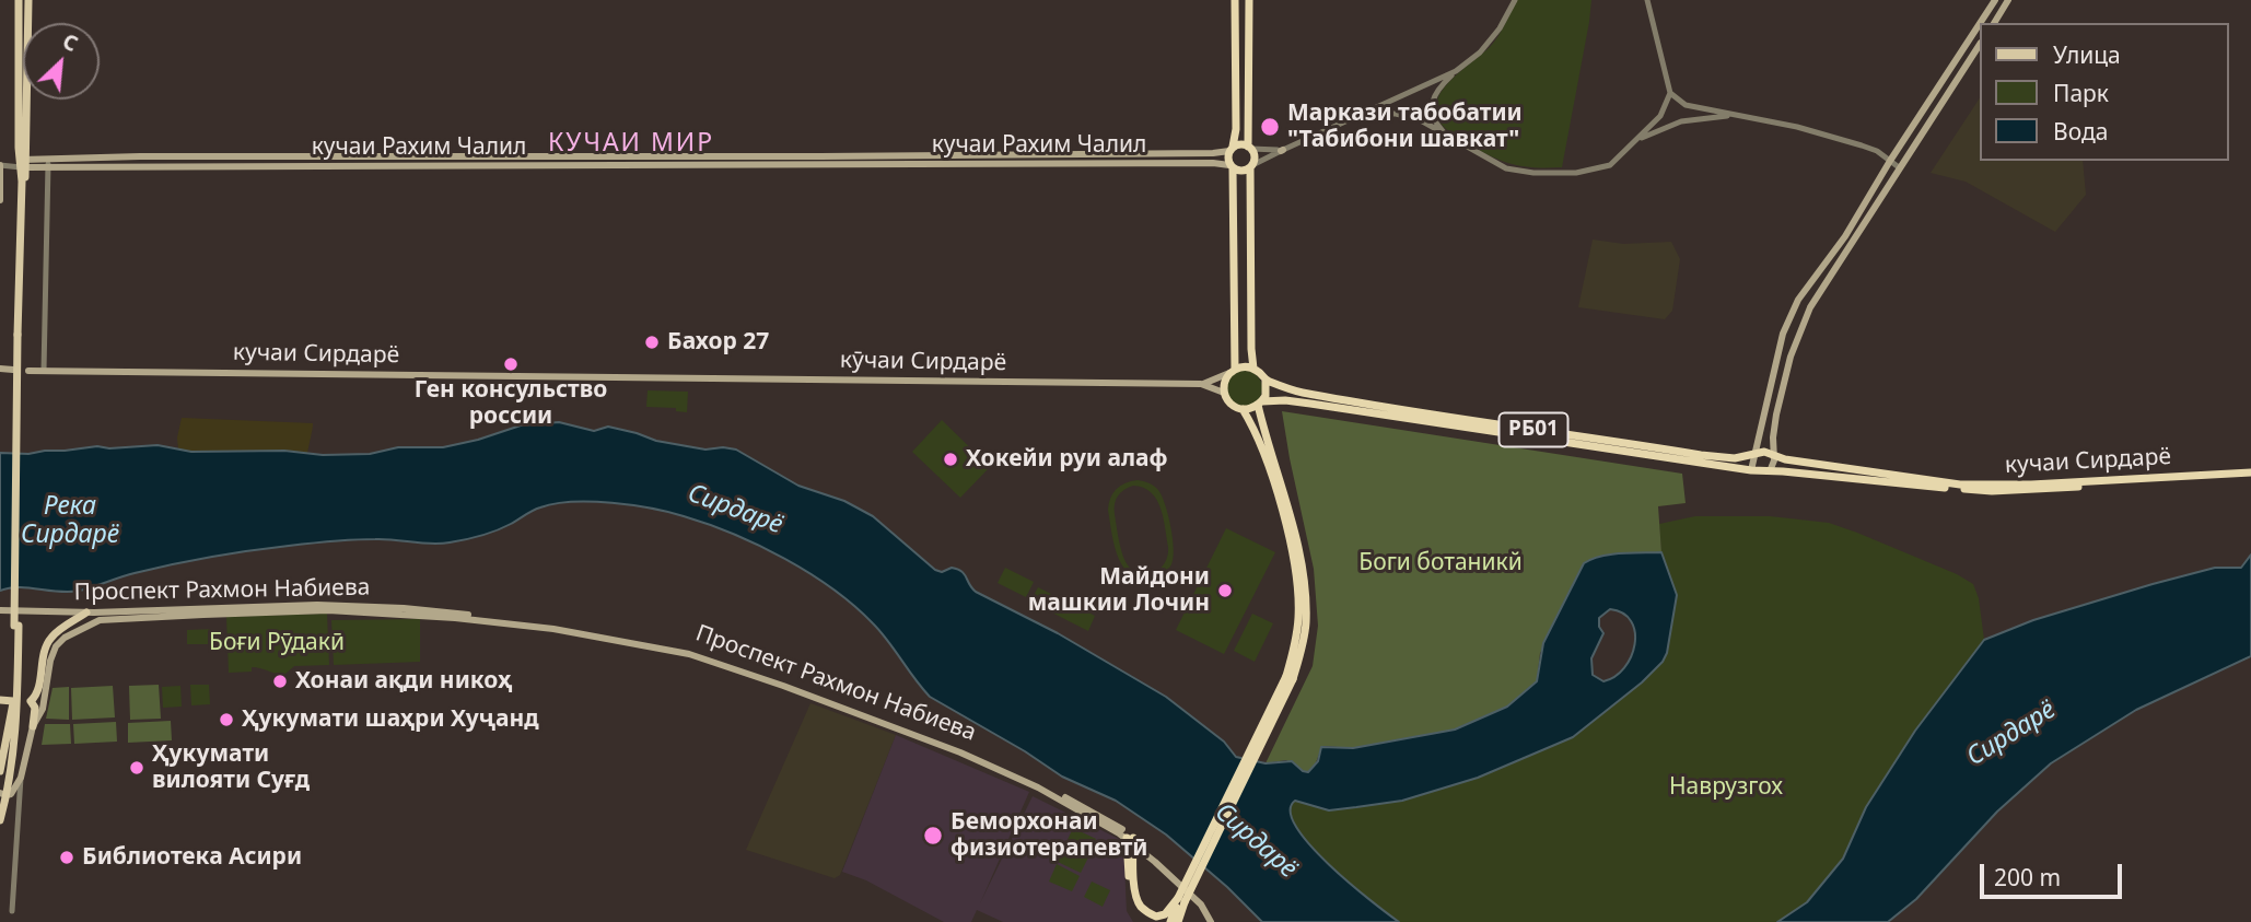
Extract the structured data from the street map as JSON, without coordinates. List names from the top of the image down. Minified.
{"streets":{"highway":["РБ01"],"main road":["кучаи Рахим Чалил","кучаи Сирдарё","кӯчаи Сирдарё","Проспект Рахмон Набиева"]},"crossings":[["кучаи Сирдарё","кӯчаи Сирдарё"]],"districts":["КУЧАИ МИР"],"water":["Река Сирдарё","Сирдарё"],"parks":["Боги ботаникй","Боғи Рӯдакӣ","Наврузгох"],"places":["Маркази табобатии \"Табибони шавкат\"","Бахор 27","Ген консульство россии","Хокейи руи алаф","Майдони машкии Лочин","Хонаи ақди никоҳ","Ҳукумати шаҳри Хуҷанд","Ҳукумати вилояти Суғд","Беморхонаи физиотерапевтӣ","Библиотека Асири"],"legend":["Улица","Парк","Вода"],"scale_bar":"200 m","north":"top right"}
